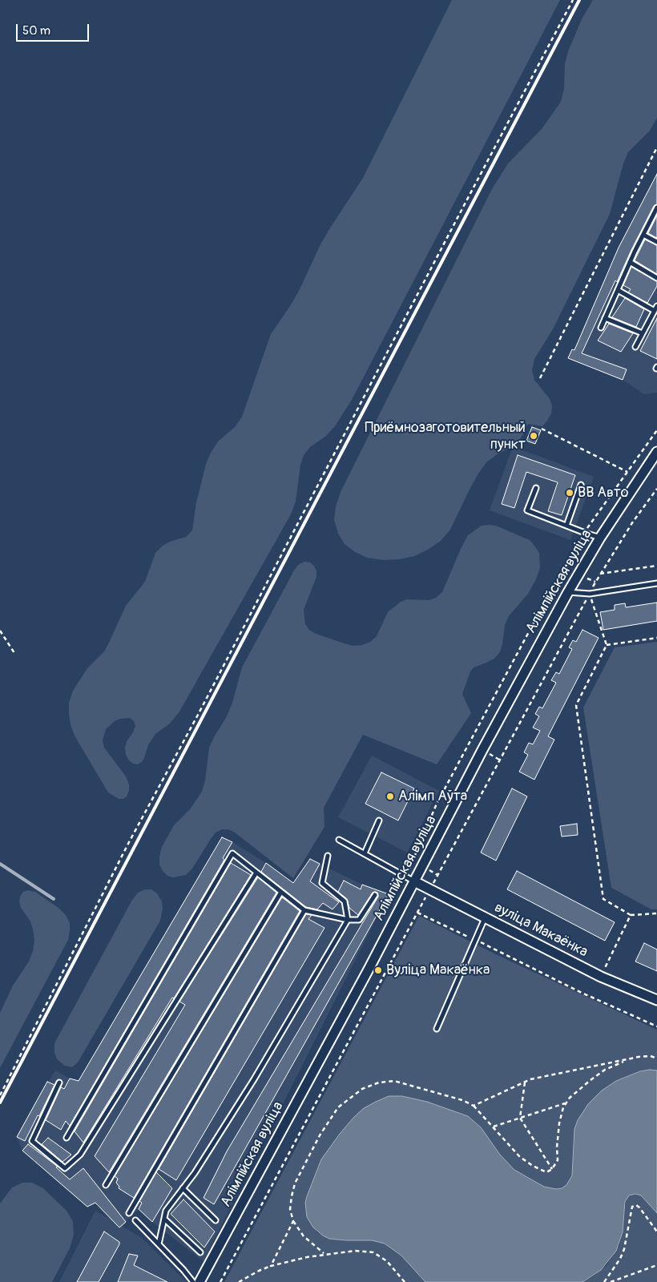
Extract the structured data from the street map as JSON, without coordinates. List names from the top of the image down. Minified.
{"streets":{"street":["Алімпійская вуліца","вуліца Макаёнка"]},"crossings":[["Алімпійская вуліца","вуліца Макаёнка"]],"places":["Приёмнозаготовительный пункт","ВВ Авто","Алімп Аўта","Вуліца Макаёнка"],"scale_bar":"50 m"}
